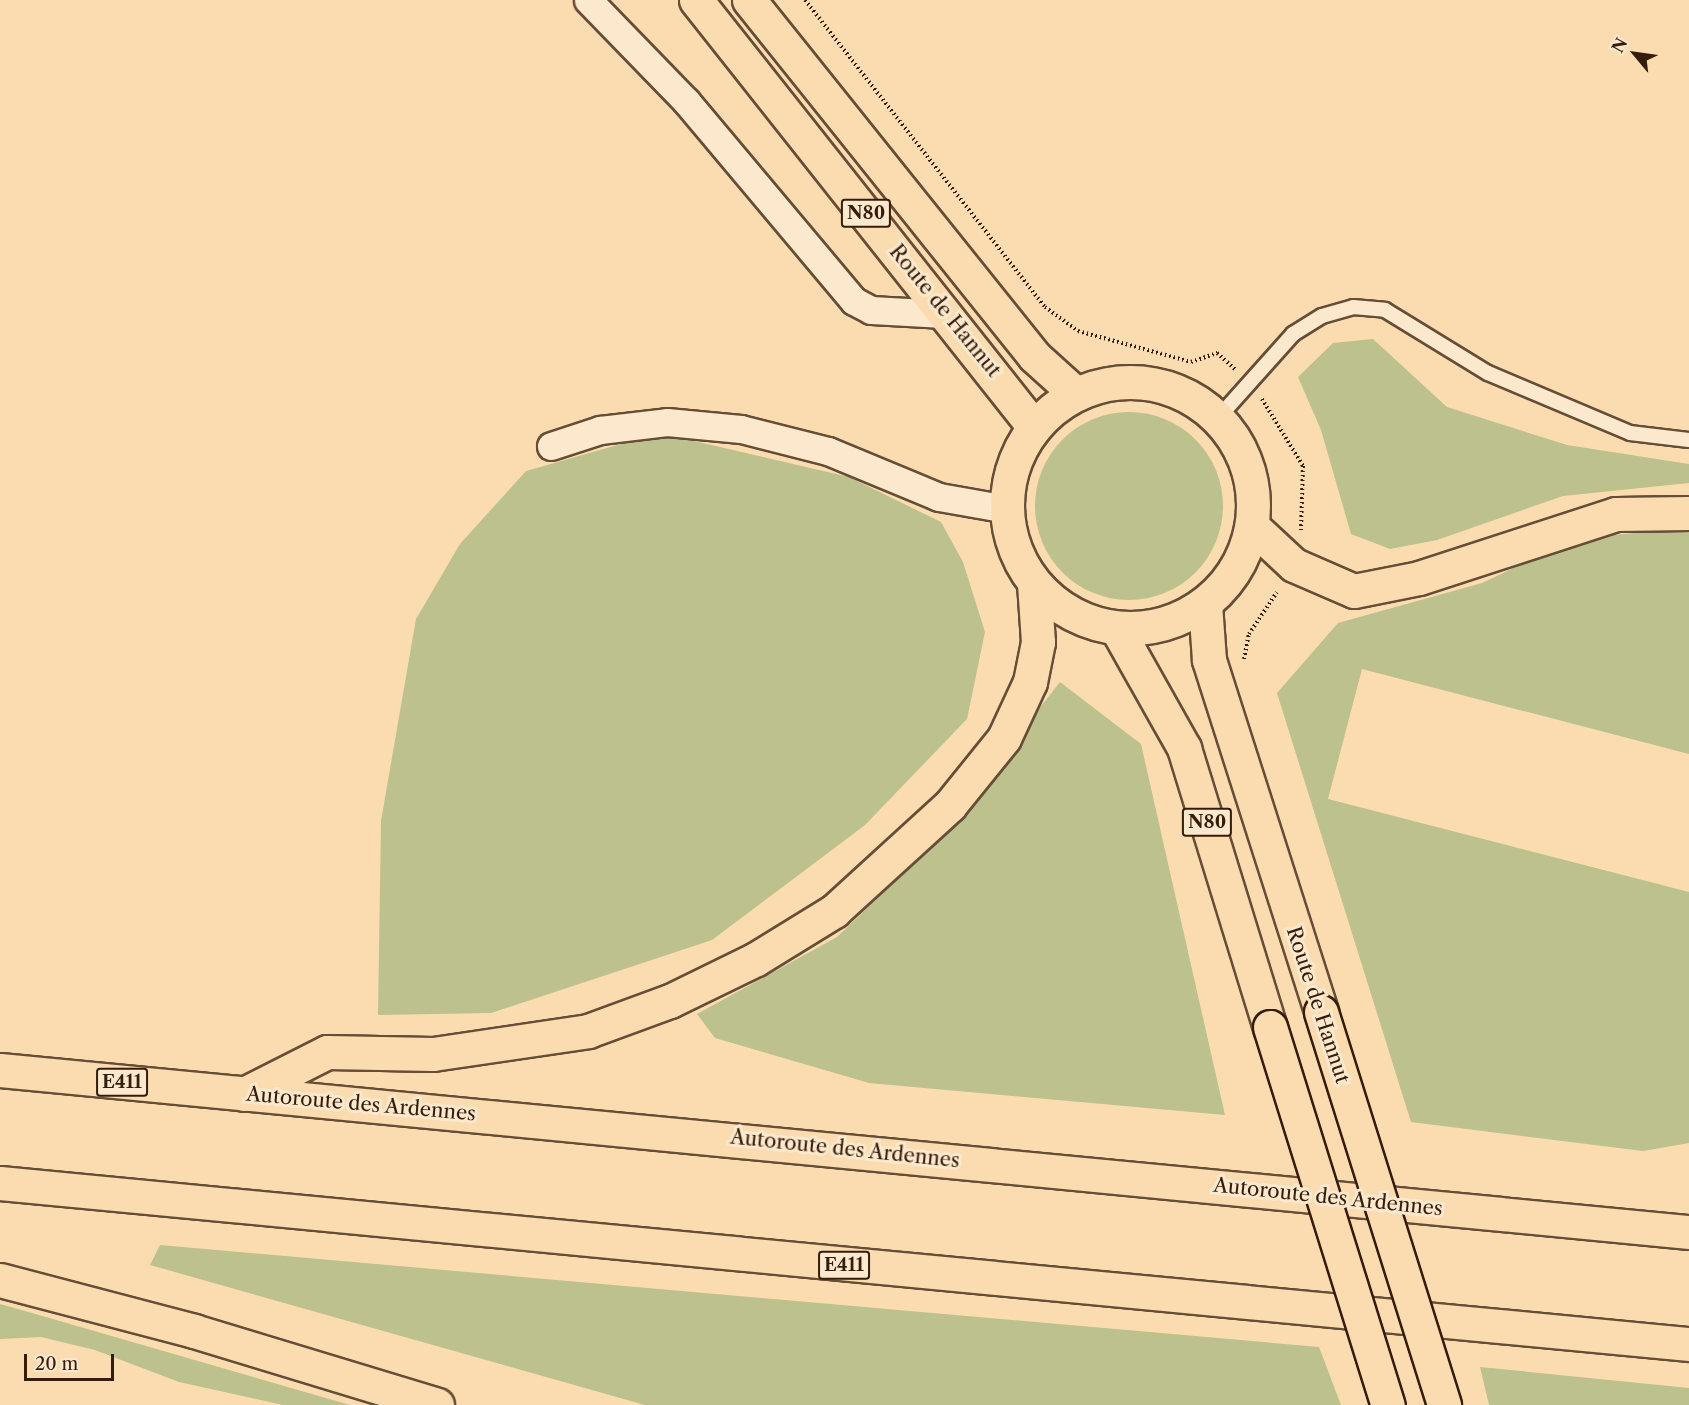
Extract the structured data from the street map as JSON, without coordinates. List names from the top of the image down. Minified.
{"streets":{"main road":["N80","Route de Hannut","E411","Autoroute des Ardennes"]},"scale_bar":"20 m","north":"top left"}
